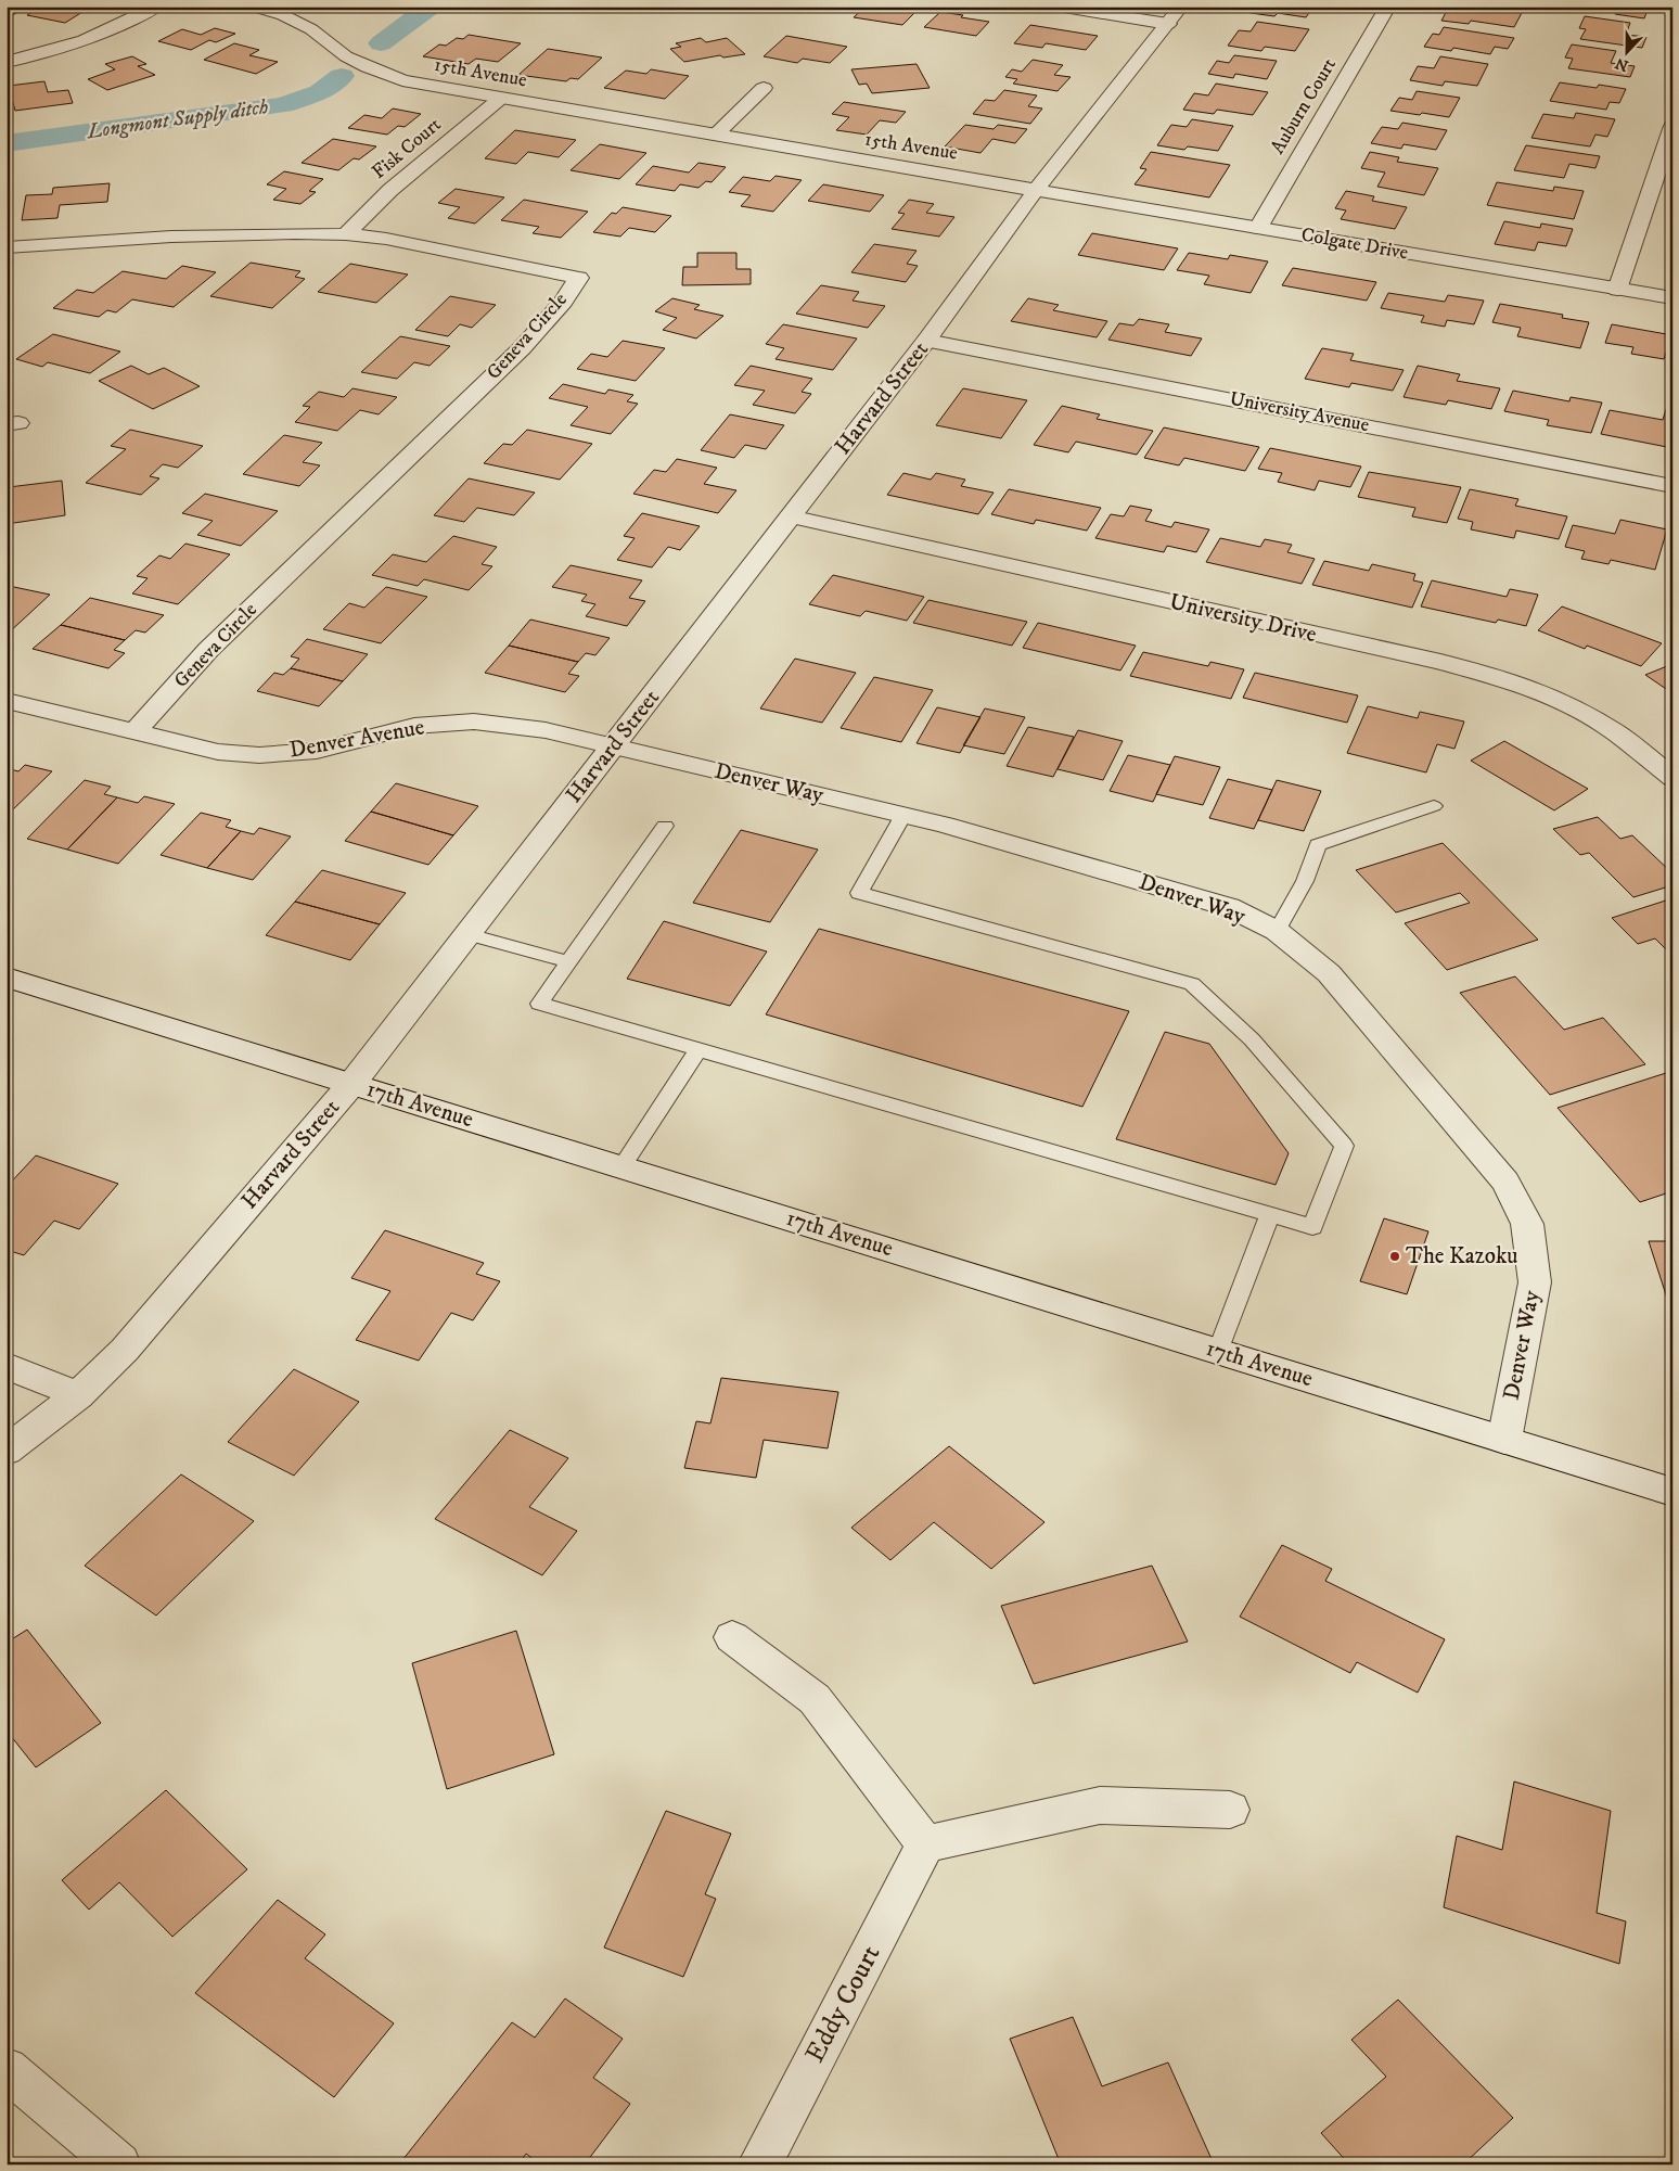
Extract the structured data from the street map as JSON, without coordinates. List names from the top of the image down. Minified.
{"streets":{"street":["15th Avenue","Auburn Court","Fisk Court","Colgate Drive","Geneva Circle","Harvard Street","University Avenue","University Drive","Denver Avenue","Denver Way","17th Avenue","Eddy Court"]},"crossings":[["15th Avenue","Fisk Court"],["15th Avenue","Colgate Drive"],["15th Avenue","Harvard Street"],["Auburn Court","Colgate Drive"],["Fisk Court","Geneva Circle"],["Colgate Drive","Harvard Street"],["Geneva Circle","Denver Avenue"],["Harvard Street","University Avenue"],["Harvard Street","University Drive"],["Harvard Street","Denver Avenue"],["Harvard Street","Denver Way"],["Harvard Street","17th Avenue"],["Denver Avenue","Denver Way"],["Denver Way","17th Avenue"]],"water":["Longmont Supply ditch"],"places":["The Kazoku"],"north":"bottom"}
